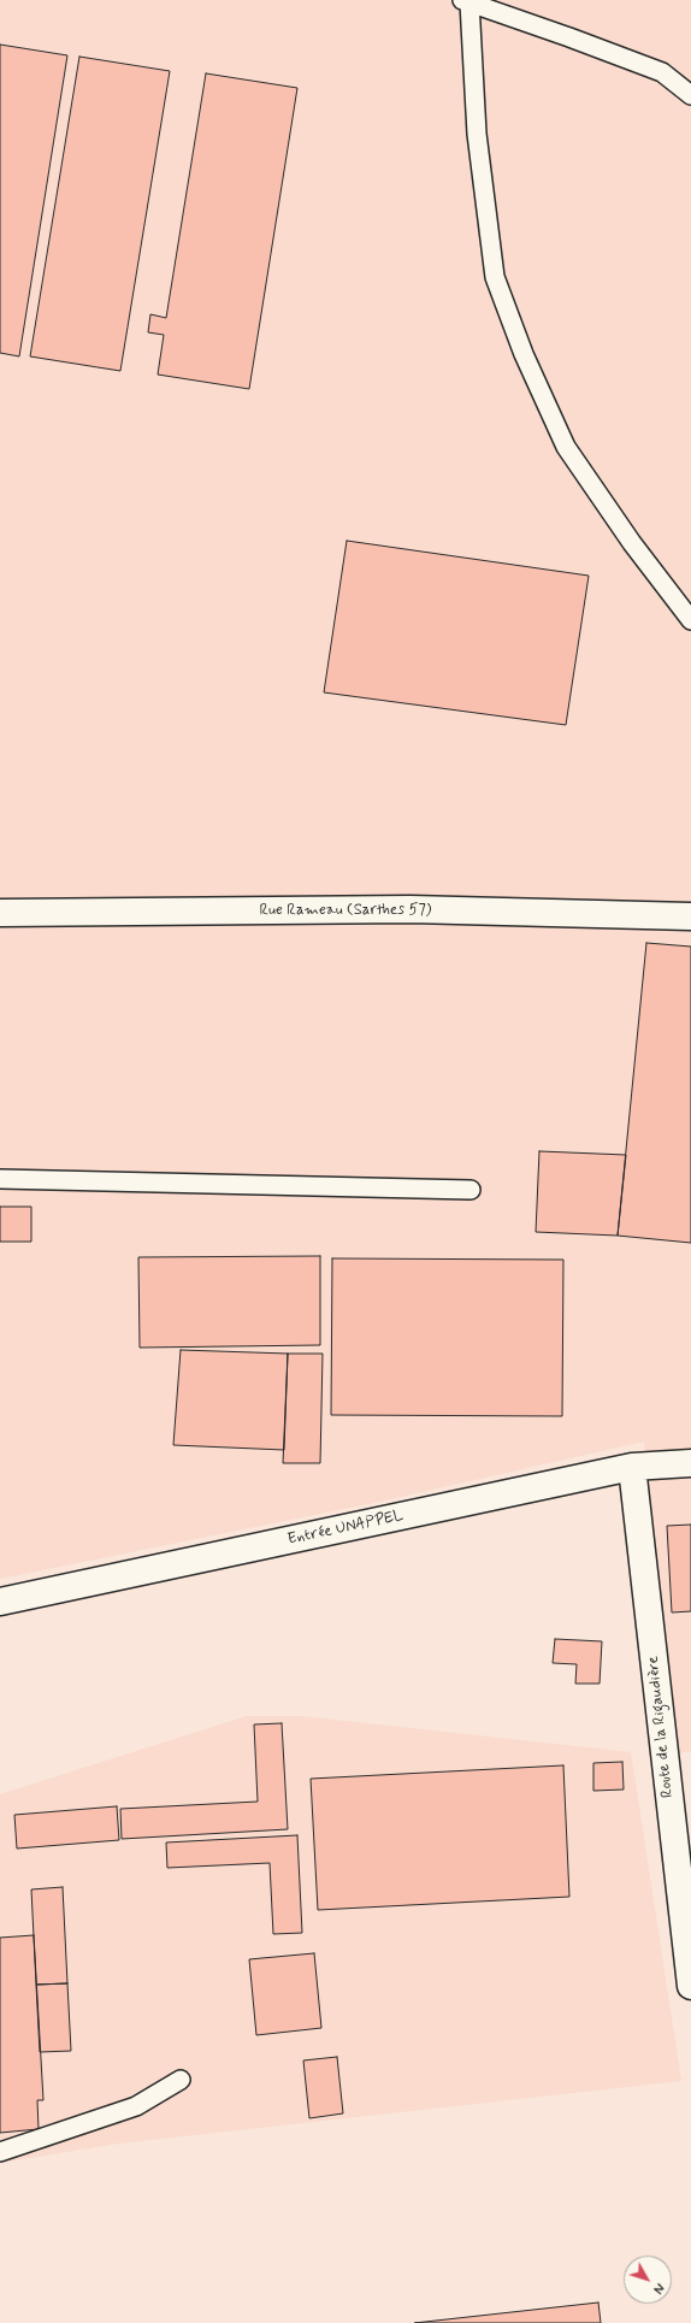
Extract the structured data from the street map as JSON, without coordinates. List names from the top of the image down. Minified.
{"streets":{"street":["Rue Rameau (Sarthes 57)","Entrée UNAPPEL","Route de la Rigaudière"]},"crossings":[["Entrée UNAPPEL","Route de la Rigaudière"]],"north":"bottom right"}
